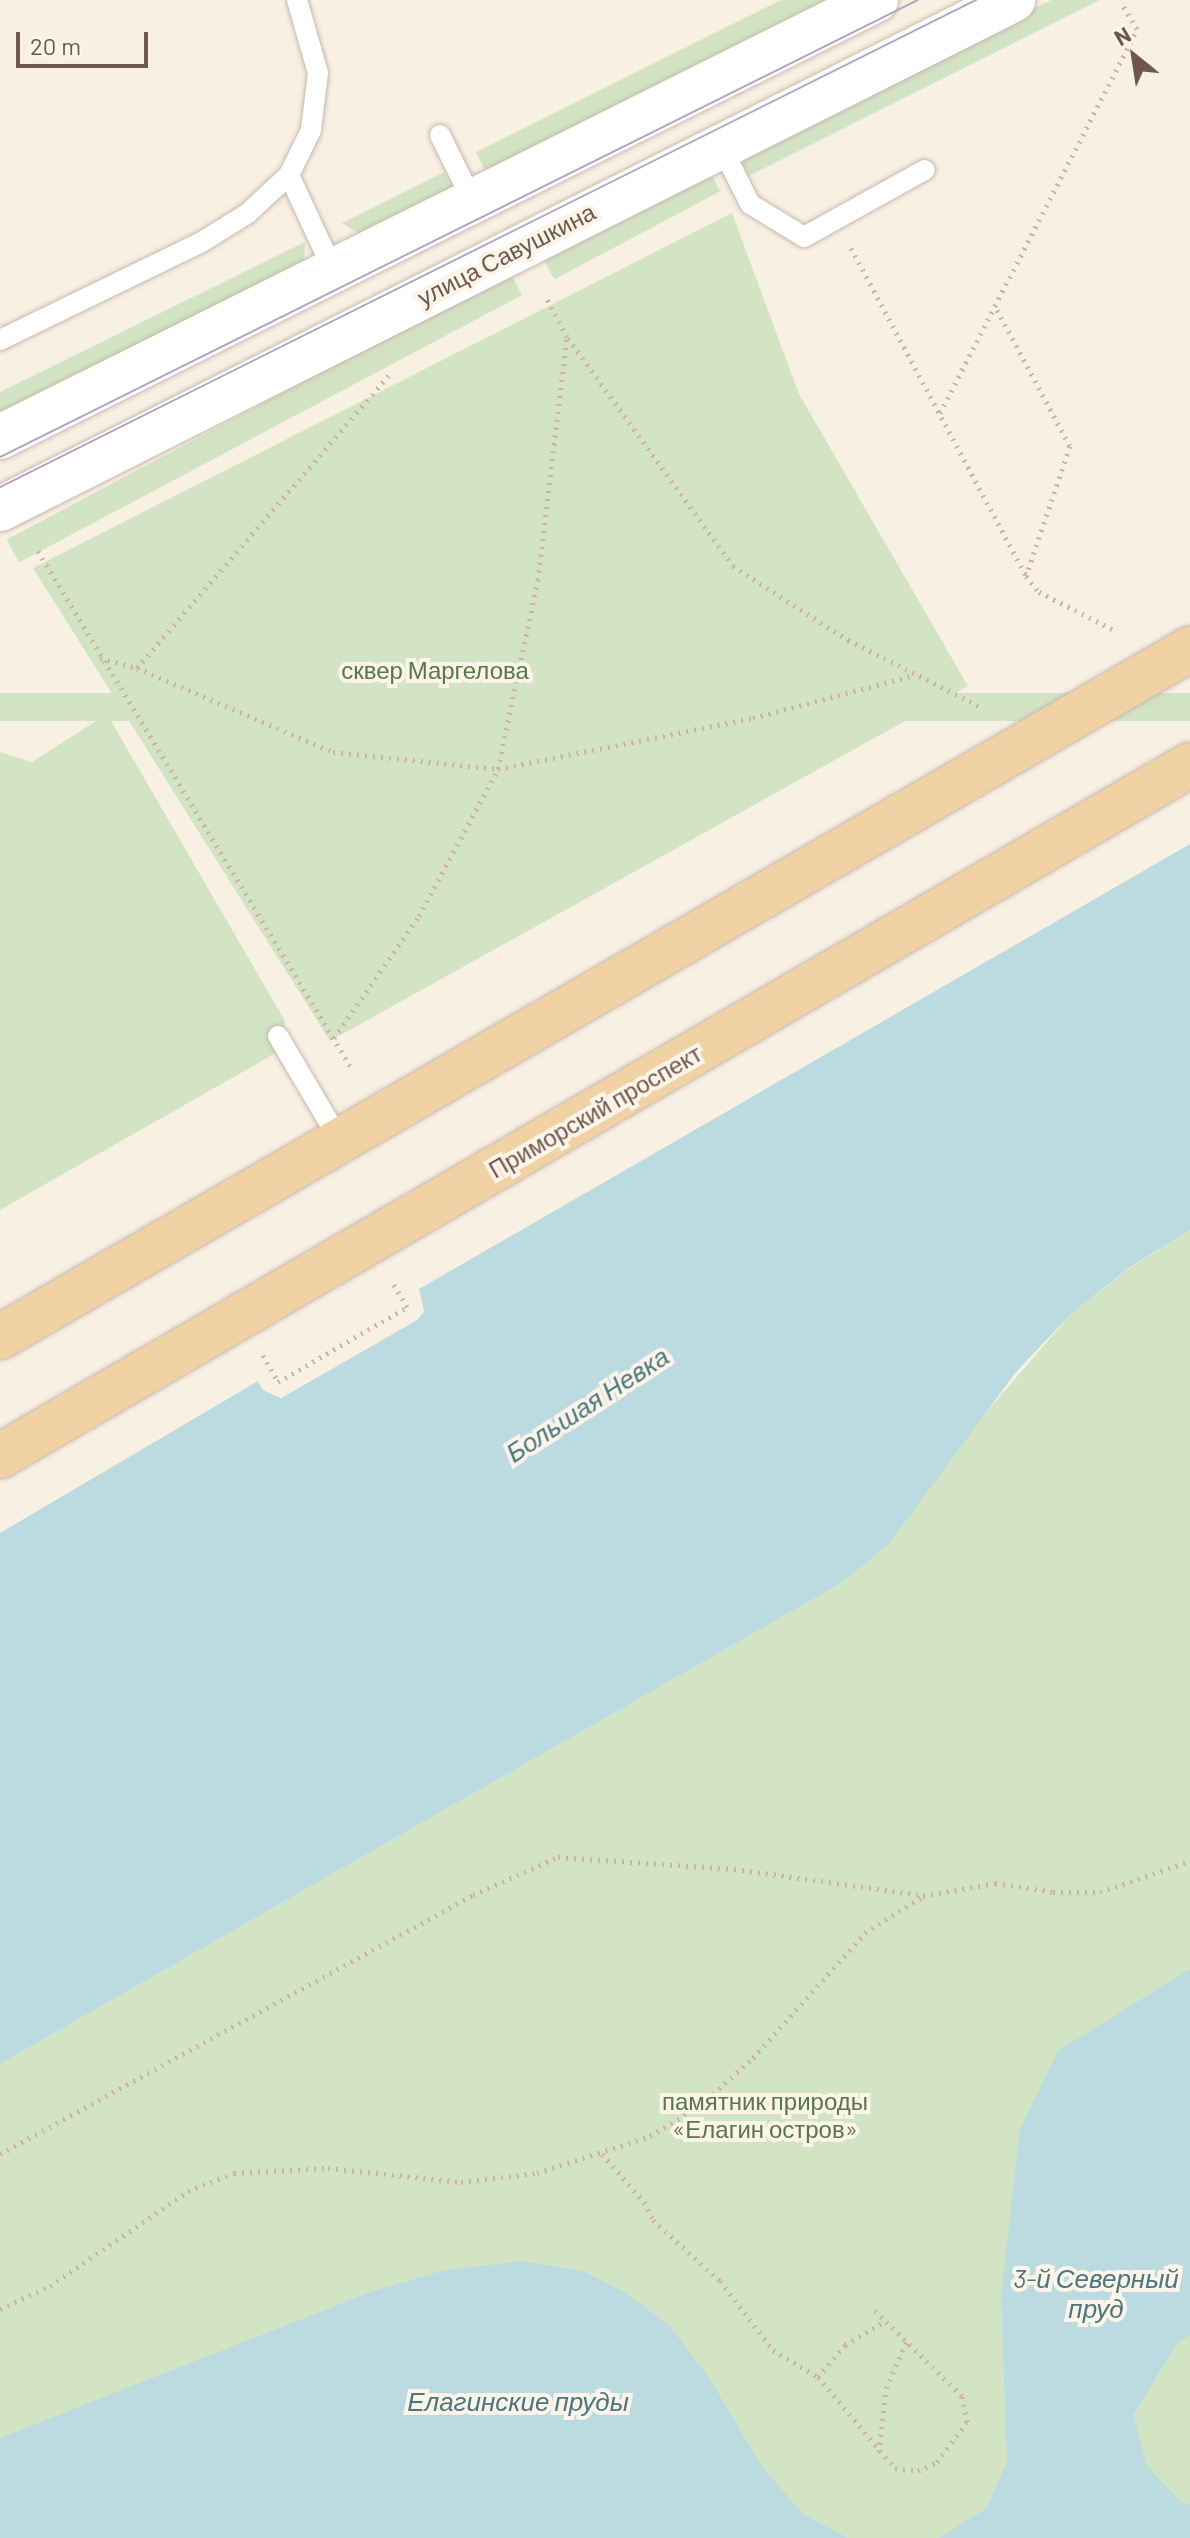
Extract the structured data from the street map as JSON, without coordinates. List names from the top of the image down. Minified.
{"streets":{"main road":["улица Савушкина","Приморский проспект"]},"water":["Большая Невка","3-й Северный пруд","Елагинские пруды"],"parks":["сквер Маргелова","памятник природы «Елагин остров»"],"scale_bar":"20 m","north":"top left"}
